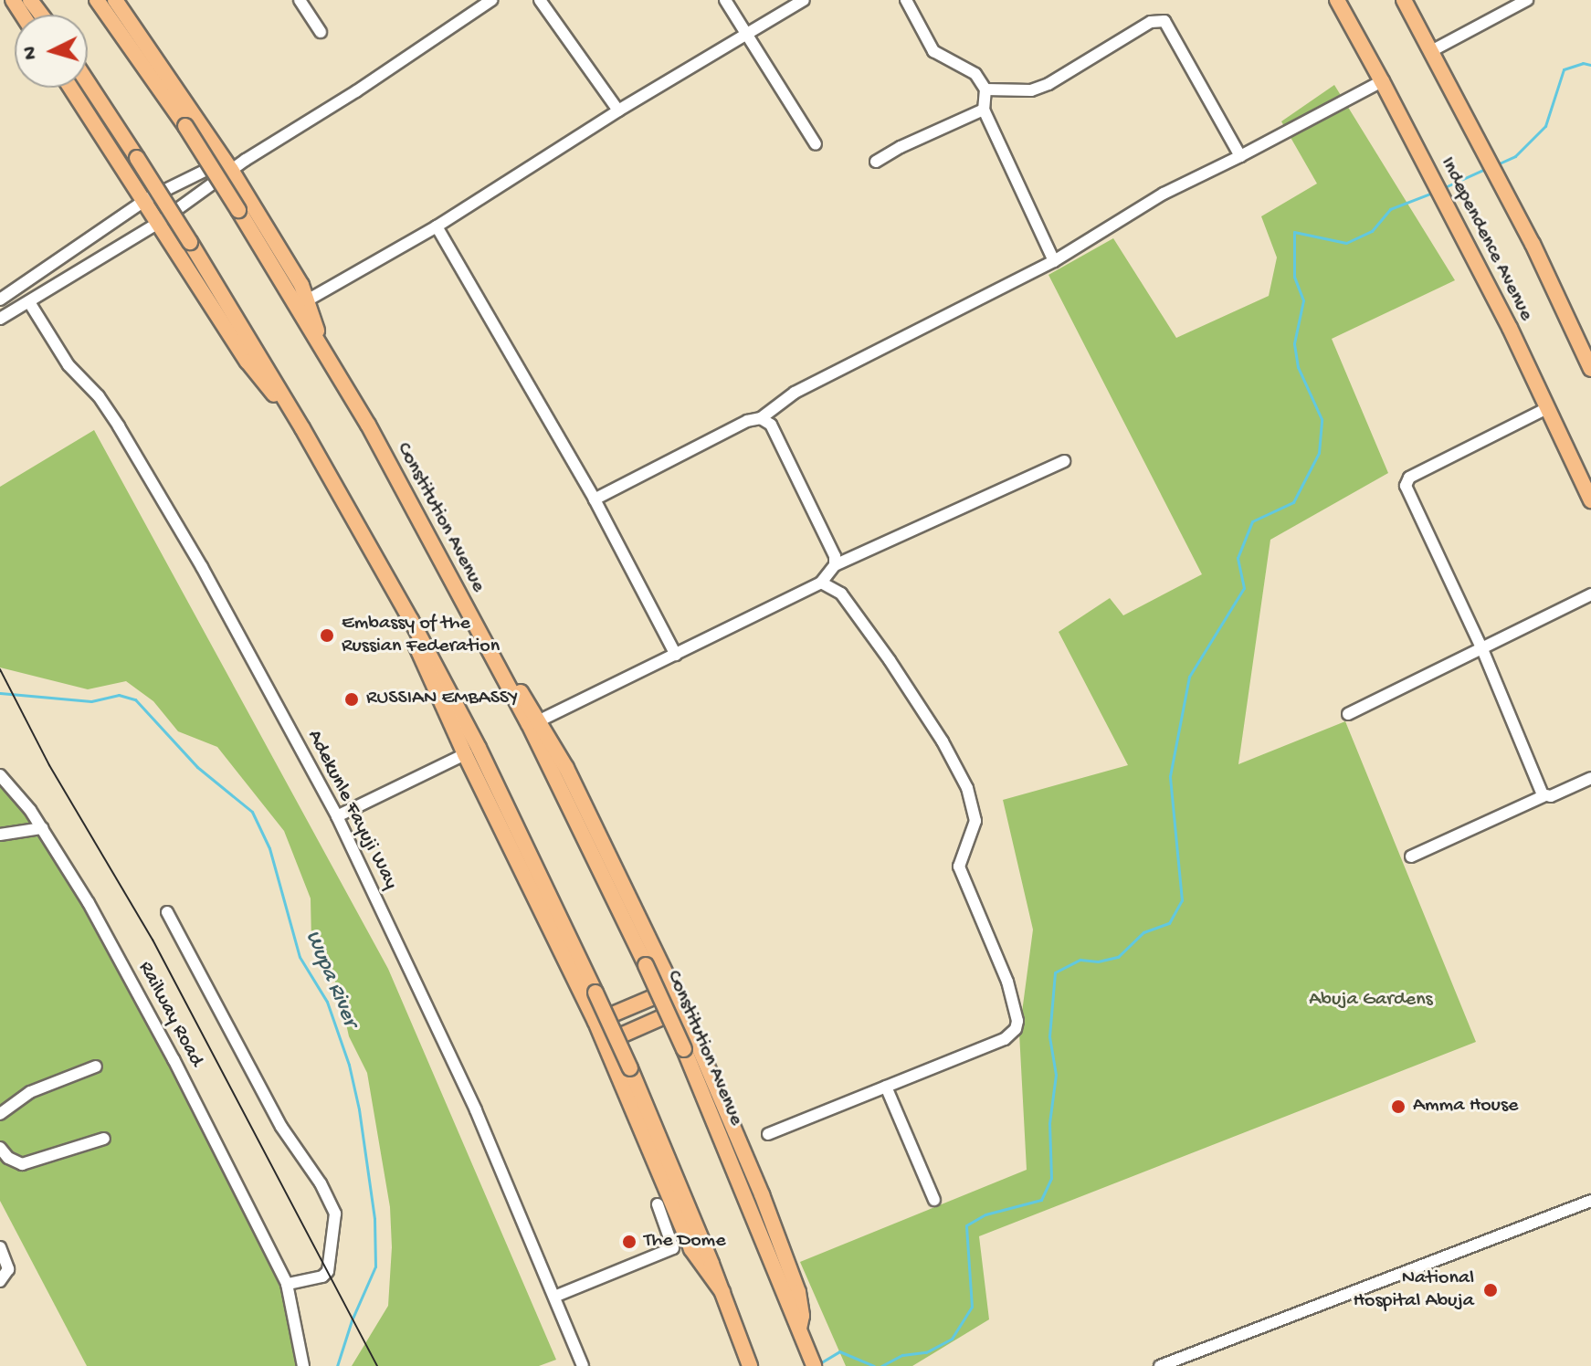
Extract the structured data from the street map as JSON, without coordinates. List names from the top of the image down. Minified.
{"streets":{"main road":["Independence Avenue","Constitution Avenue"],"street":["Adekunle Fayuji Way","Railway Road"]},"water":["Wupa River"],"parks":["Abuja Gardens"],"places":["Embassy of the Russian Federation","RUSSIAN EMBASSY","Amma House","The Dome","National Hospital Abuja"],"north":"left"}
